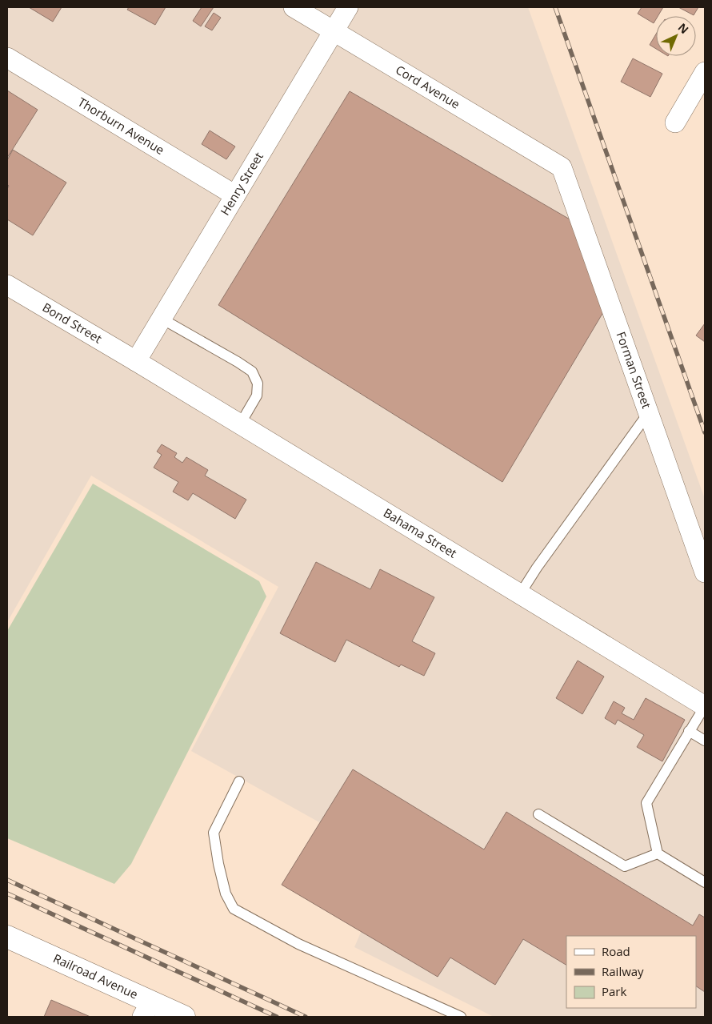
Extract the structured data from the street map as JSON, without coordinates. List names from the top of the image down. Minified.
{"streets":{"main road":["Railroad Avenue"],"street":["Cord Avenue","Thorburn Avenue","Henry Street","Bond Street","Forman Street","Bahama Street"]},"crossings":[["Cord Avenue","Henry Street"],["Cord Avenue","Forman Street"],["Thorburn Avenue","Henry Street"],["Henry Street","Bond Street"],["Henry Street","Bahama Street"],["Bond Street","Bahama Street"]],"legend":["Road","Railway","Park"],"north":"top right"}
